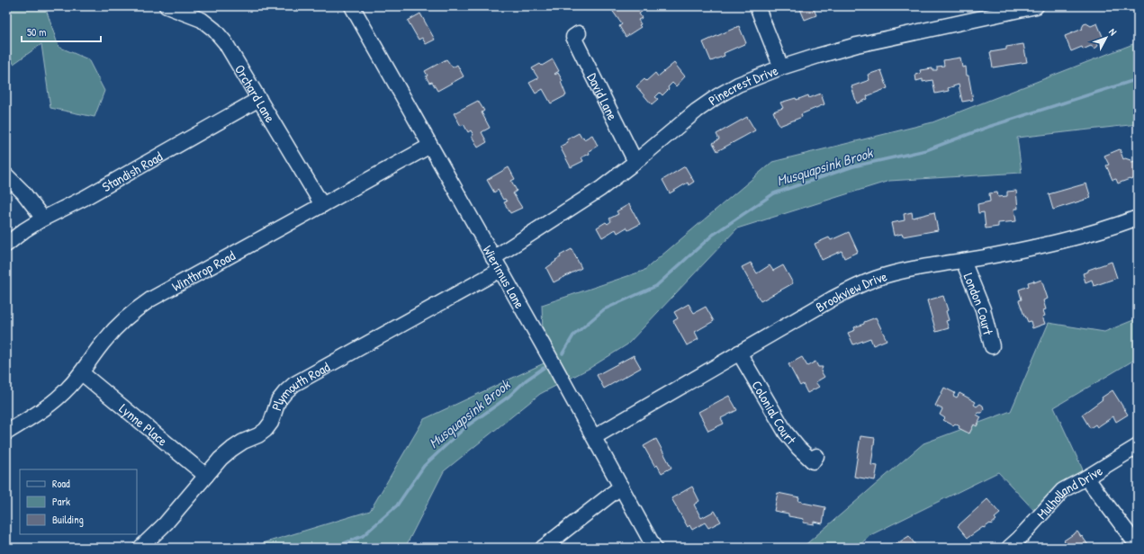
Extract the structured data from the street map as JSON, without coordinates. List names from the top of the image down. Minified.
{"streets":{"street":["Pinecrest Drive","Orchard Lane","David Lane","Standish Road","Winthrop Road","Wierimus Lane","Brookview Drive","London Court","Plymouth Road","Colonial Court","Lynne Place","Mulholland Drive"]},"crossings":[["Pinecrest Drive","David Lane"],["Pinecrest Drive","Wierimus Lane"],["Pinecrest Drive","Plymouth Road"],["Orchard Lane","Standish Road"],["Orchard Lane","Winthrop Road"],["Winthrop Road","Wierimus Lane"],["Winthrop Road","Lynne Place"],["Wierimus Lane","Brookview Drive"],["Wierimus Lane","Plymouth Road"],["Brookview Drive","London Court"],["Brookview Drive","Colonial Court"],["Plymouth Road","Lynne Place"]],"water":["Musquapsink Brook"],"legend":["Road","Park","Building"],"scale_bar":"50 m","north":"top right"}
